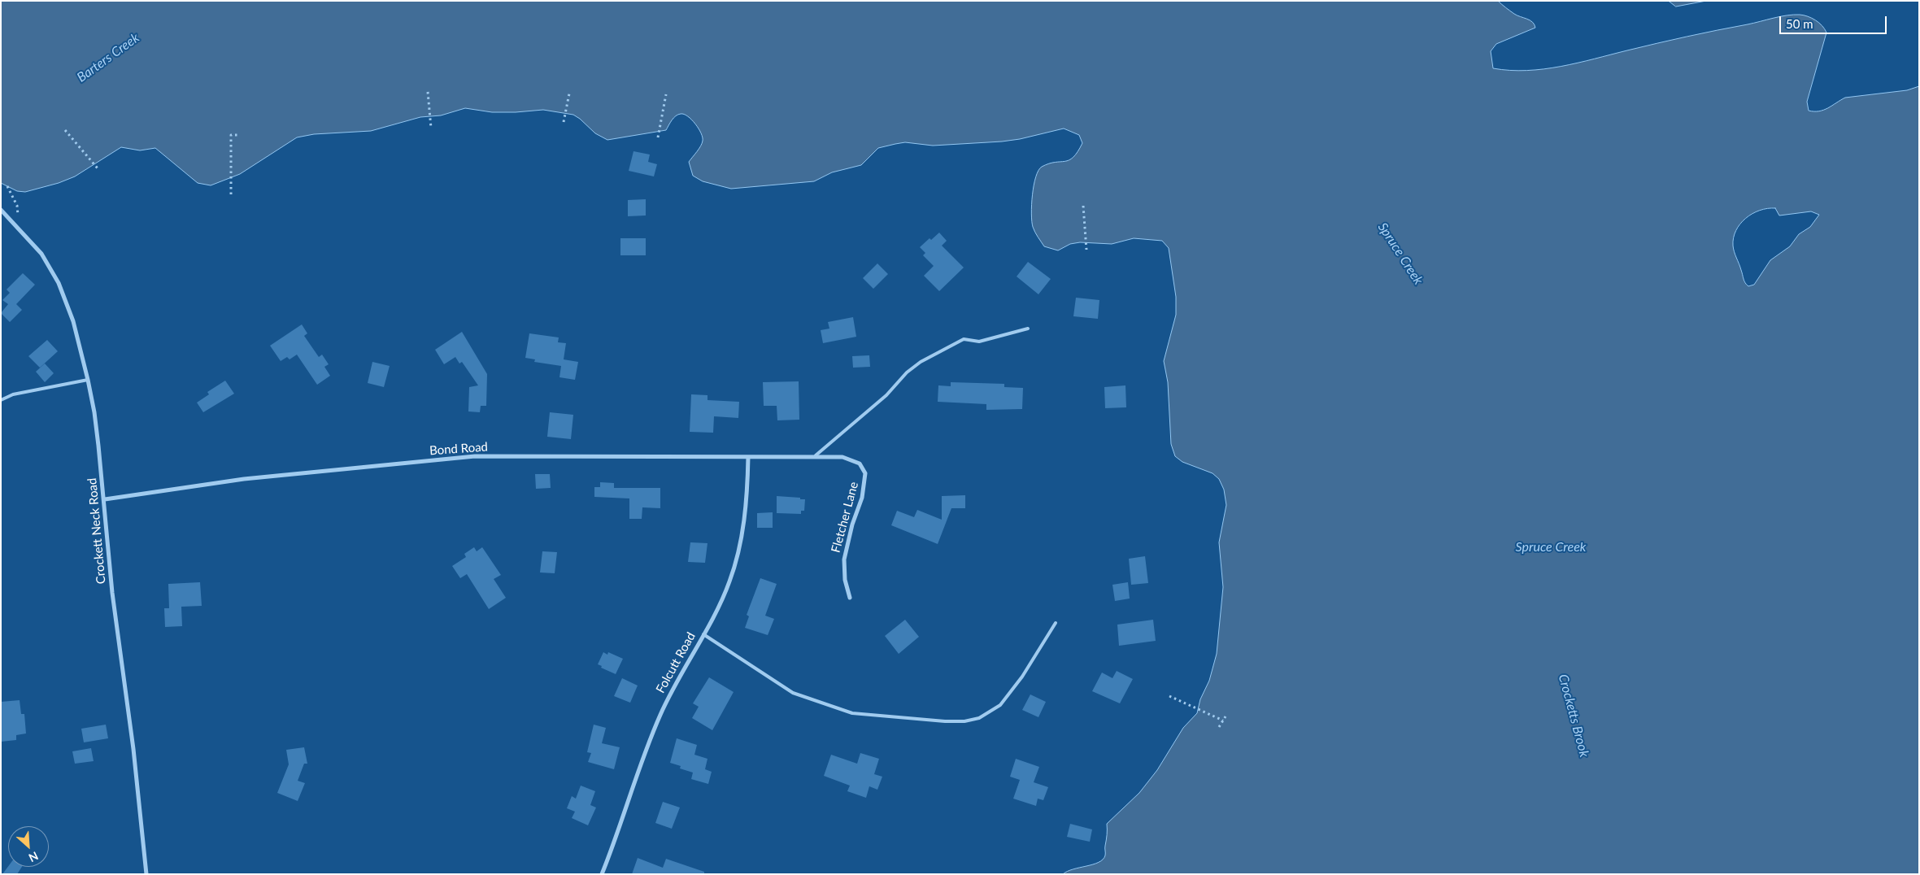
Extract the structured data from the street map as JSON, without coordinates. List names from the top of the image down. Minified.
{"streets":{"street":["Bond Road","Fletcher Lane","Crockett Neck Road","Folcutt Road"]},"crossings":[["Bond Road","Fletcher Lane"],["Bond Road","Crockett Neck Road"],["Bond Road","Folcutt Road"]],"water":["Barters Creek","Spruce Creek","Crocketts Brook"],"scale_bar":"50 m","north":"bottom right"}
